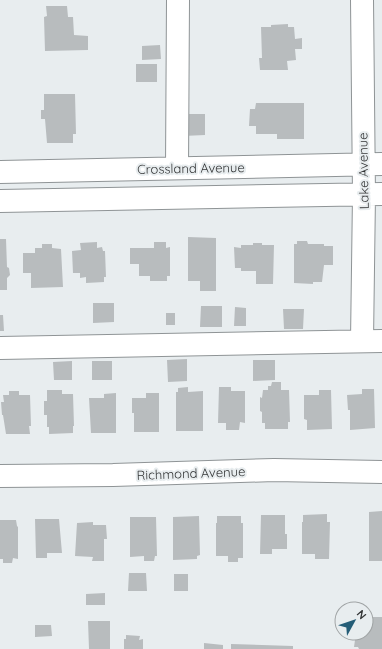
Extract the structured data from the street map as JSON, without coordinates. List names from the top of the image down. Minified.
{"streets":{"street":["Crossland Avenue","Lake Avenue","Richmond Avenue"]},"crossings":[["Crossland Avenue","Lake Avenue"]],"north":"top right"}
